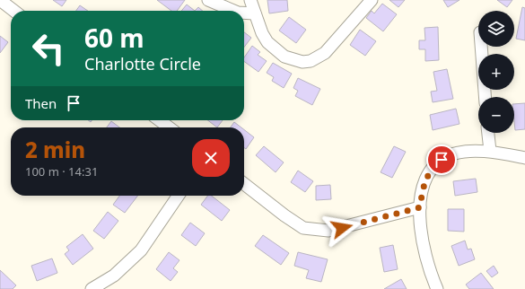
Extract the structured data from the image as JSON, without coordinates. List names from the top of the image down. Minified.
{"page":{"map_buttons":["+","−"],"turn":["60 m","Charlotte Circle"],"then":"Then","heading":["2 min","100 m · 14:31"]}}
